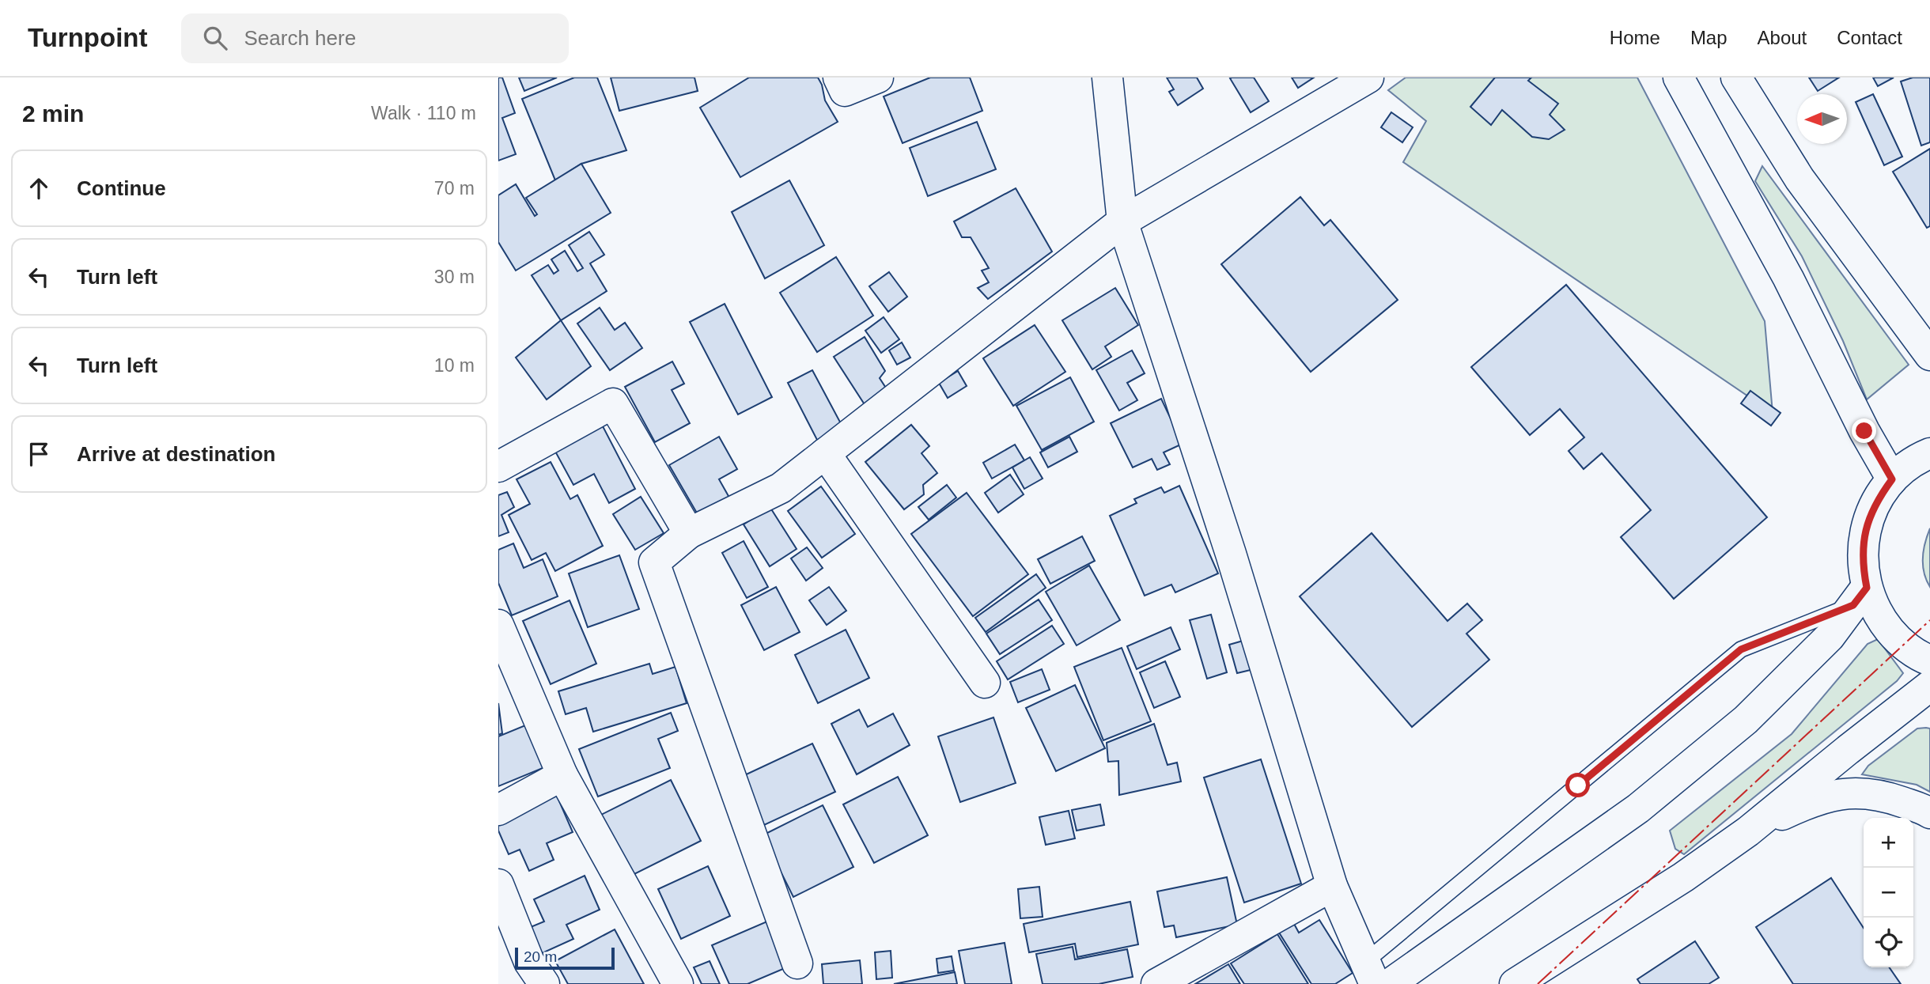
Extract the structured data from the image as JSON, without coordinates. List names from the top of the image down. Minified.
{"scale_bar":"20 m","north":"left","page":{"header":"Turnpoint","search":"Search here","nav":["Home","Map","About","Contact"],"heading":["2 min","Walk · 110 m"],"list":[["Continue","70 m"],["Turn left","30 m"],["Turn left","10 m"],"Arrive at destination"],"map_buttons":["+","−"],"scale":"20 m"}}
